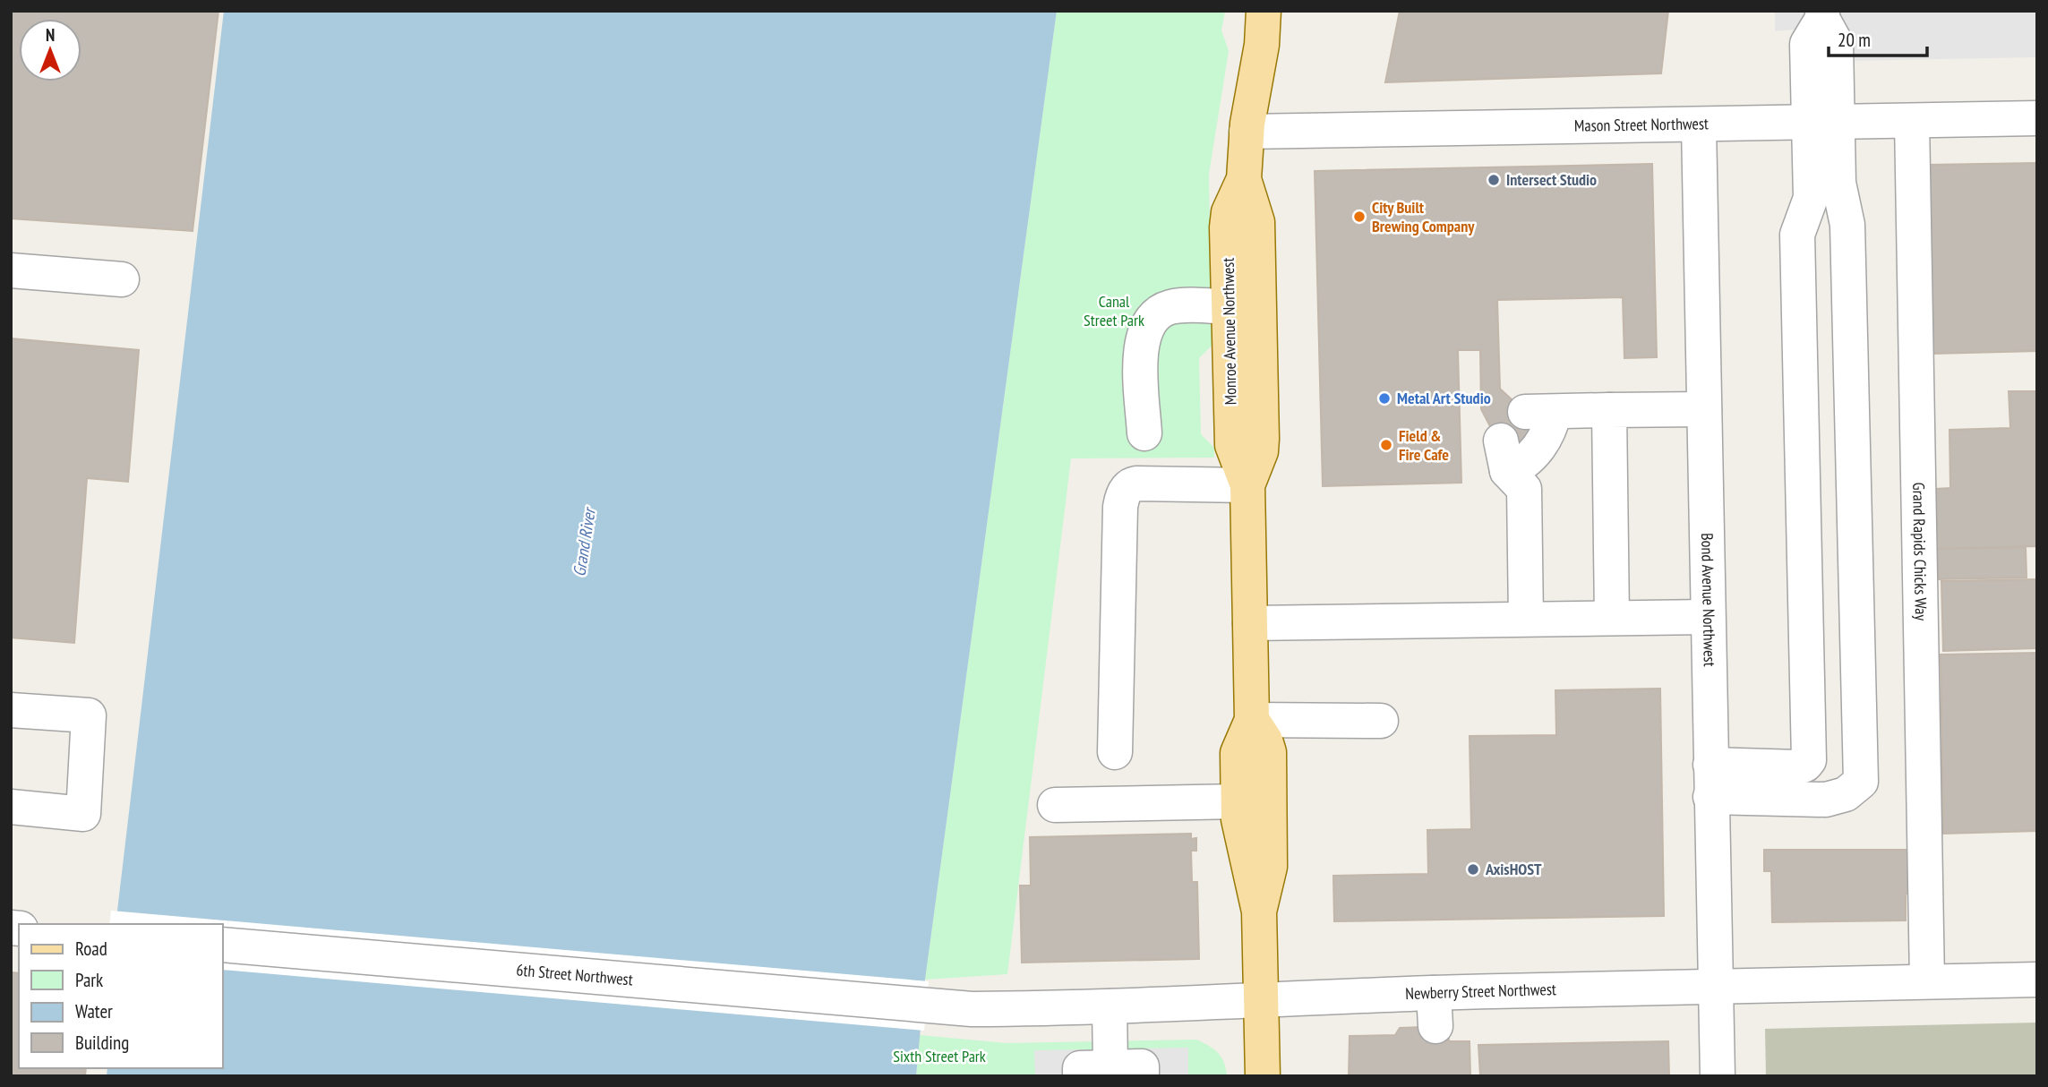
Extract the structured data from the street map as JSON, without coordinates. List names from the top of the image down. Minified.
{"streets":{"main road":["Monroe Avenue Northwest"],"street":["Mason Street Northwest","Grand Rapids Chicks Way","Bond Avenue Northwest","6th Street Northwest","Newberry Street Northwest"]},"crossings":[["Mason Street Northwest","Monroe Avenue Northwest"],["Mason Street Northwest","Grand Rapids Chicks Way"],["Mason Street Northwest","Bond Avenue Northwest"],["Monroe Avenue Northwest","Newberry Street Northwest"],["Grand Rapids Chicks Way","Newberry Street Northwest"],["Bond Avenue Northwest","Newberry Street Northwest"],["6th Street Northwest","Newberry Street Northwest"]],"water":["Grand River"],"parks":["Canal Street Park","Sixth Street Park"],"places":["Intersect Studio","City Built Brewing Company","Metal Art Studio","Field & Fire Cafe","AxisHOST"],"legend":["Road","Park","Water","Building"],"scale_bar":"20 m","north":"top"}
